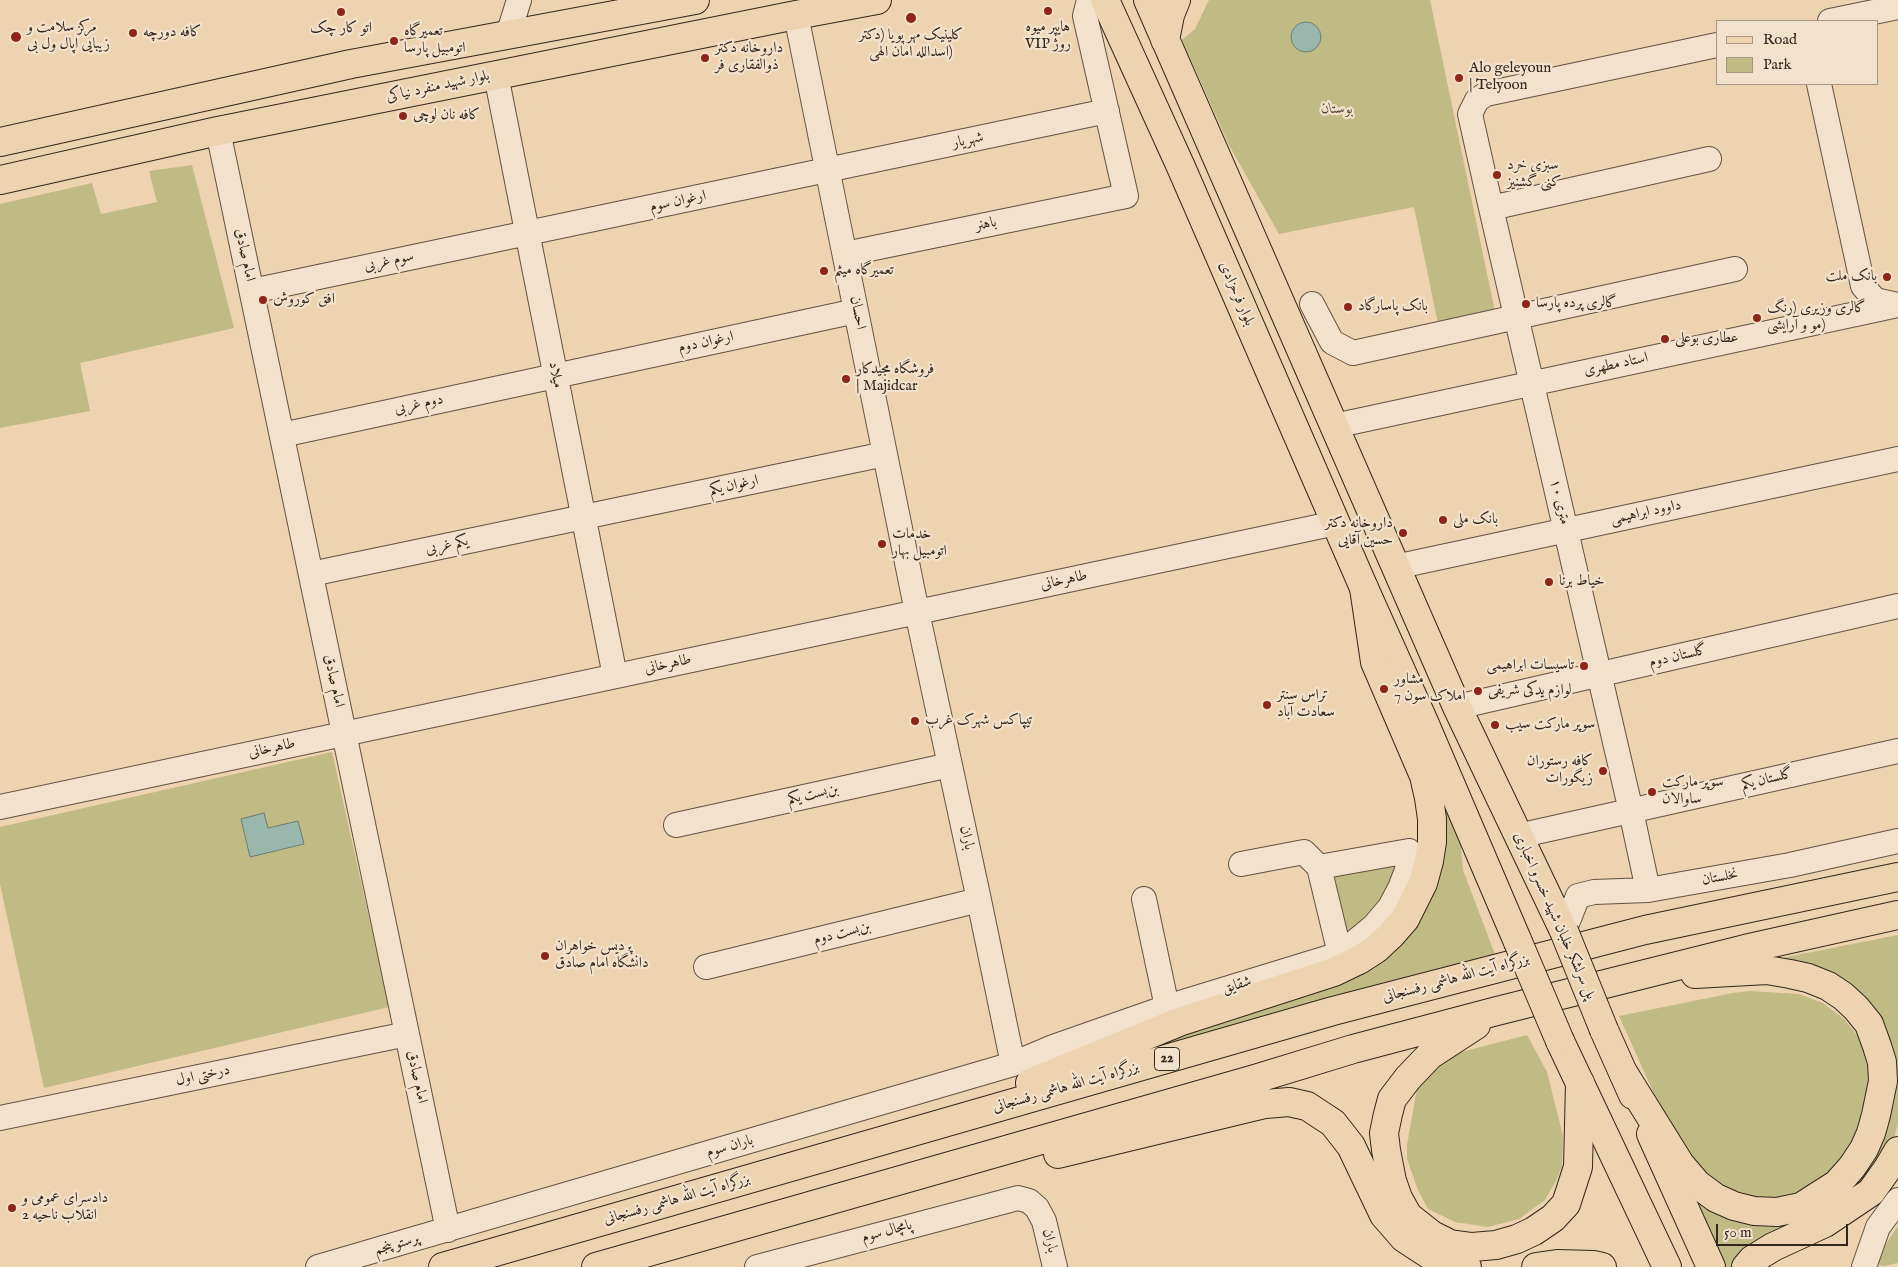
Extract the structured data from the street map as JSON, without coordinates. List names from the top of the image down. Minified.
{"streets":{"main road":["بلوار شهید منفرد نیاکی","بلوار فرحزادی","پل سرلشکر خلبان شهید خسرو اخباری","بزرگراه آیت الله هاشمی رفسنجانی","22"],"street":["شهریار","ارغوان سوم","باهنر","امام صادق","سوم غربی","احسان","ارغوان دوم","استاد مطهری","میلاد","دوم غربی","ارغوان یکم","۱۰ متری","داوود ابراهیمی","یکم غربی","طاهرخانی","گلستان دوم","گلستان یکم","بن‌بست یکم","باران","نخلستان","بن‌بست دوم","شقایق","درختی اول","باران سوم","پامچال سوم","پرستو پنجم"]},"crossings":[["بلوار شهید منفرد نیاکی","امام صادق"],["بلوار شهید منفرد نیاکی","احسان"],["بلوار شهید منفرد نیاکی","میلاد"],["شهریار","ارغوان سوم"],["شهریار","باهنر"],["شهریار","احسان"],["ارغوان سوم","سوم غربی"],["ارغوان سوم","احسان"],["ارغوان سوم","میلاد"],["باهنر","احسان"],["امام صادق","سوم غربی"],["امام صادق","دوم غربی"],["امام صادق","یکم غربی"],["امام صادق","طاهرخانی"],["امام صادق","درختی اول"],["امام صادق","باران سوم"],["امام صادق","پرستو پنجم"],["سوم غربی","میلاد"],["بلوار فرحزادی","طاهرخانی"],["احسان","ارغوان دوم"],["احسان","ارغوان یکم"],["احسان","طاهرخانی"],["احسان","باران"],["ارغوان دوم","میلاد"],["ارغوان دوم","دوم غربی"],["استاد مطهری","۱۰ متری"],["میلاد","دوم غربی"],["میلاد","ارغوان یکم"],["میلاد","یکم غربی"],["میلاد","طاهرخانی"],["ارغوان یکم","یکم غربی"],["۱۰ متری","داوود ابراهیمی"],["۱۰ متری","گلستان دوم"],["۱۰ متری","گلستان یکم"],["۱۰ متری","نخلستان"],["داوود ابراهیمی","پل سرلشکر خلبان شهید خسرو اخباری"],["طاهرخانی","باران"],["گلستان دوم","پل سرلشکر خلبان شهید خسرو اخباری"],["گلستان یکم","پل سرلشکر خلبان شهید خسرو اخباری"],["بن‌بست یکم","باران"],["باران","بن‌بست دوم"],["باران","شقایق"],["باران","باران سوم"],["باران","پامچال سوم"],["نخلستان","پل سرلشکر خلبان شهید خسرو اخباری"],["شقایق","باران سوم"],["باران سوم","پرستو پنجم"]],"parks":["بوستان"],"places":["هایپر میوه VIP روژ","اتو کار چک","کلینیک مهر پویا (دکتر اسدالله امان الهی)","کافه دورچه","مرکز سلامت و زیبایی اپال ول بی","تعمیرگاه اتومبیل پارسا","داروخانه دکتر ذوالفقاری فر","Alo geleyoun | Telyoon","کافه نان لوچی","سبزی خرد کنی گشنیز","تعمیرگاه میثم","بانک ملت","افق کوروش","گالری پرده پارسا","بانک پاسارگاد","گالری وزیری (رنگ مو و آرایشی)","عطاری بوعلی","فروشگاه مجیدکار | Majidcar","بانک ملی","داروخانه دکتر حسین آقایی","خدمات اتومبیل بهار","خیاط برنا","تاسیسات ابراهیمی","مشاور املاک سون 7","لوازم یدکی شریفی","تراس سنتر سعادت آباد","تیپاکس شهرک غرب","سوپر مارکت سیب","کافه رستوران زیگورات","سوپر مارکت ساوالان","پردیس خواهران دانشگاه امام صادق","دادسرای عمومی و انقلاب ناحیه 2"],"legend":["Road","Park"],"scale_bar":"50 m"}
